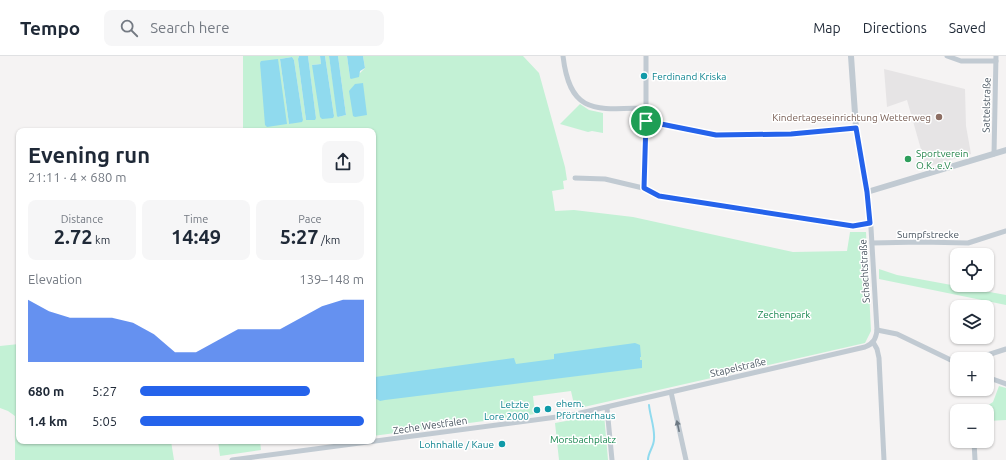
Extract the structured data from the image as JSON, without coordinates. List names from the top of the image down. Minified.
{"streets":{"street":["Sattelstraße","Sumpfstrecke","Schachtstraße","Stapelstraße","Zeche Westfalen"]},"crossings":[["Sumpfstrecke","Schachtstraße"],["Schachtstraße","Stapelstraße"],["Stapelstraße","Zeche Westfalen"]],"parks":["Zechenpark","Morsbachplatz"],"places":["Ferdinand Kriska","Kindertageseinrichtung Wetterweg","Sportverein O.K. e.V.","ehem. Pförtnerhaus","Letzte Lore 2000","Lohnhalle / Kaue"],"page":{"header":"Tempo","search":"Search here","nav":["Map","Directions","Saved"],"heading":["Evening run","21:11 · 4 × 680 m"],"stats":[["Distance","2.72 km"],["Time","14:49"],["Pace","5:27 /km"]],"map_buttons":["+","−"],"chart":["Elevation","139–148 m"],"list":[{"name":"680 m","note":"5:27"},{"name":"1.4 km","note":"5:05"}]}}
